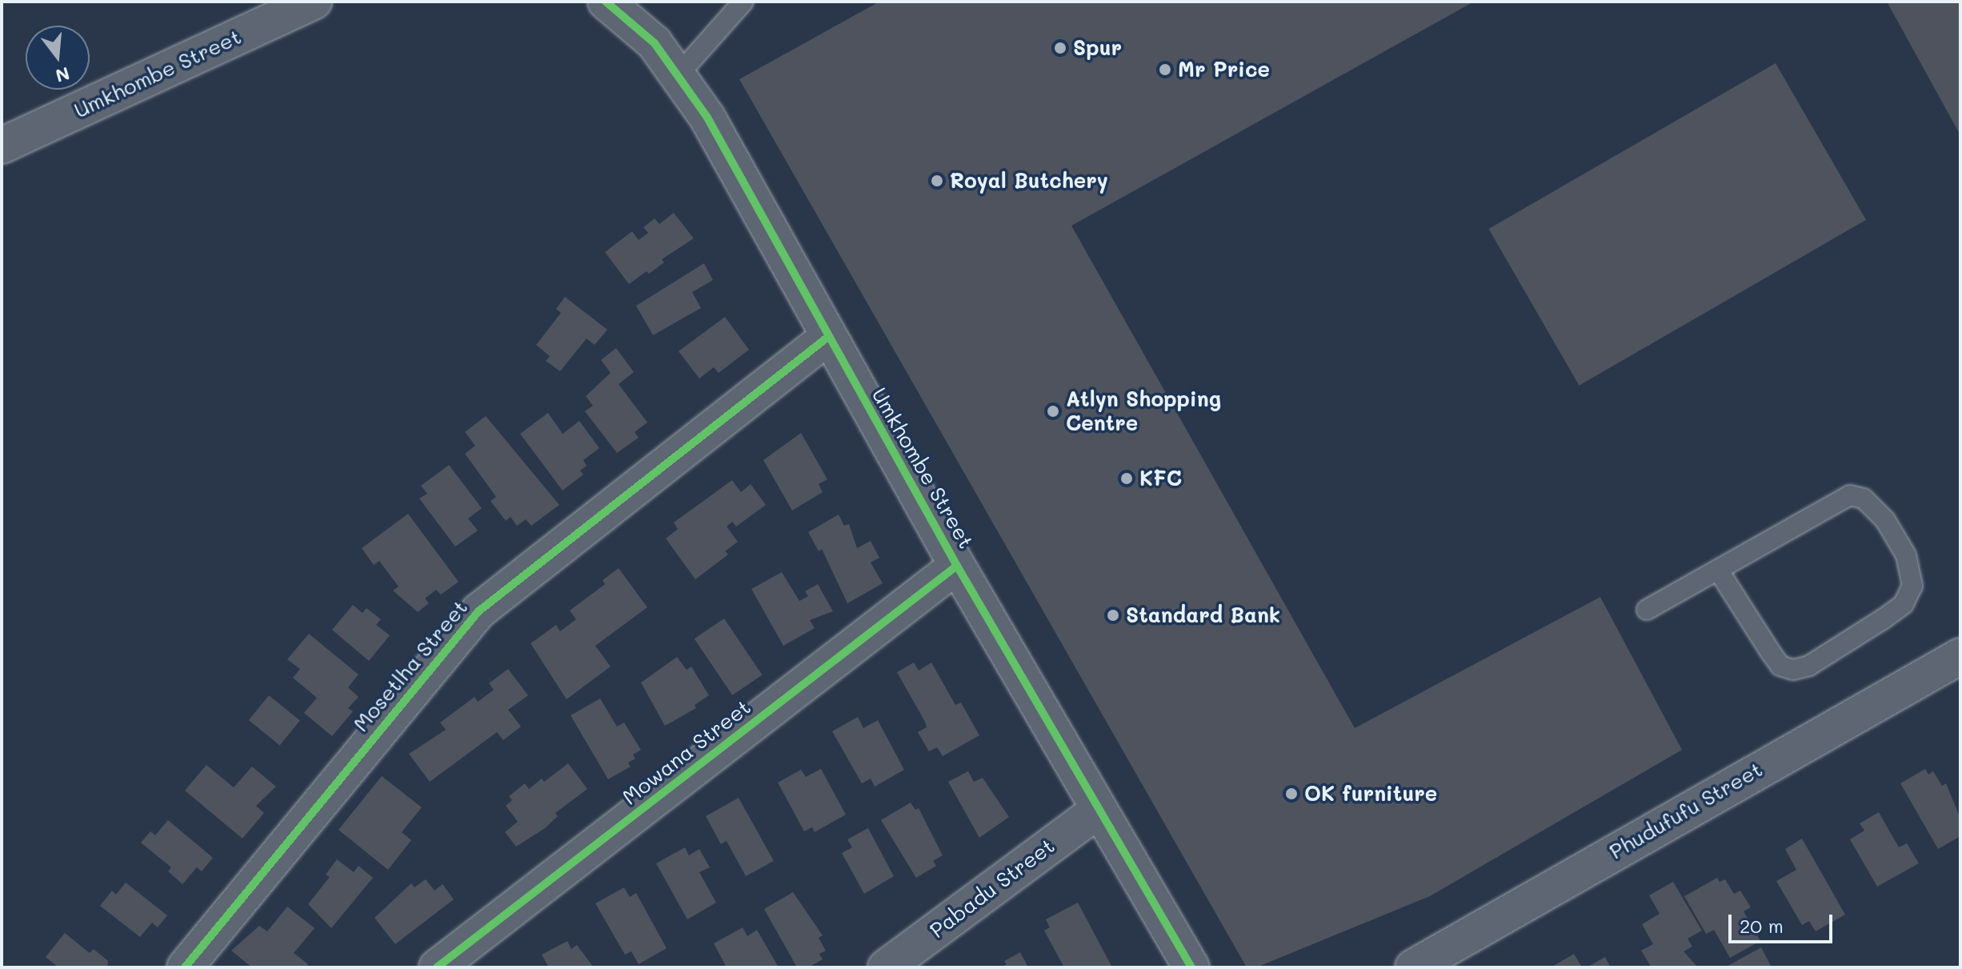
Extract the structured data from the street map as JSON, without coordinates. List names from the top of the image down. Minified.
{"streets":{"street":["Umkhombe Street","Mosetlha Street","Mowana Street","Phudufufu Street","Pabadu Street"]},"crossings":[["Umkhombe Street","Mosetlha Street"],["Umkhombe Street","Mowana Street"],["Umkhombe Street","Pabadu Street"]],"places":["Spur","Mr Price","Royal Butchery","Atlyn Shopping Centre","KFC","Standard Bank","OK furniture"],"scale_bar":"20 m","north":"bottom"}
